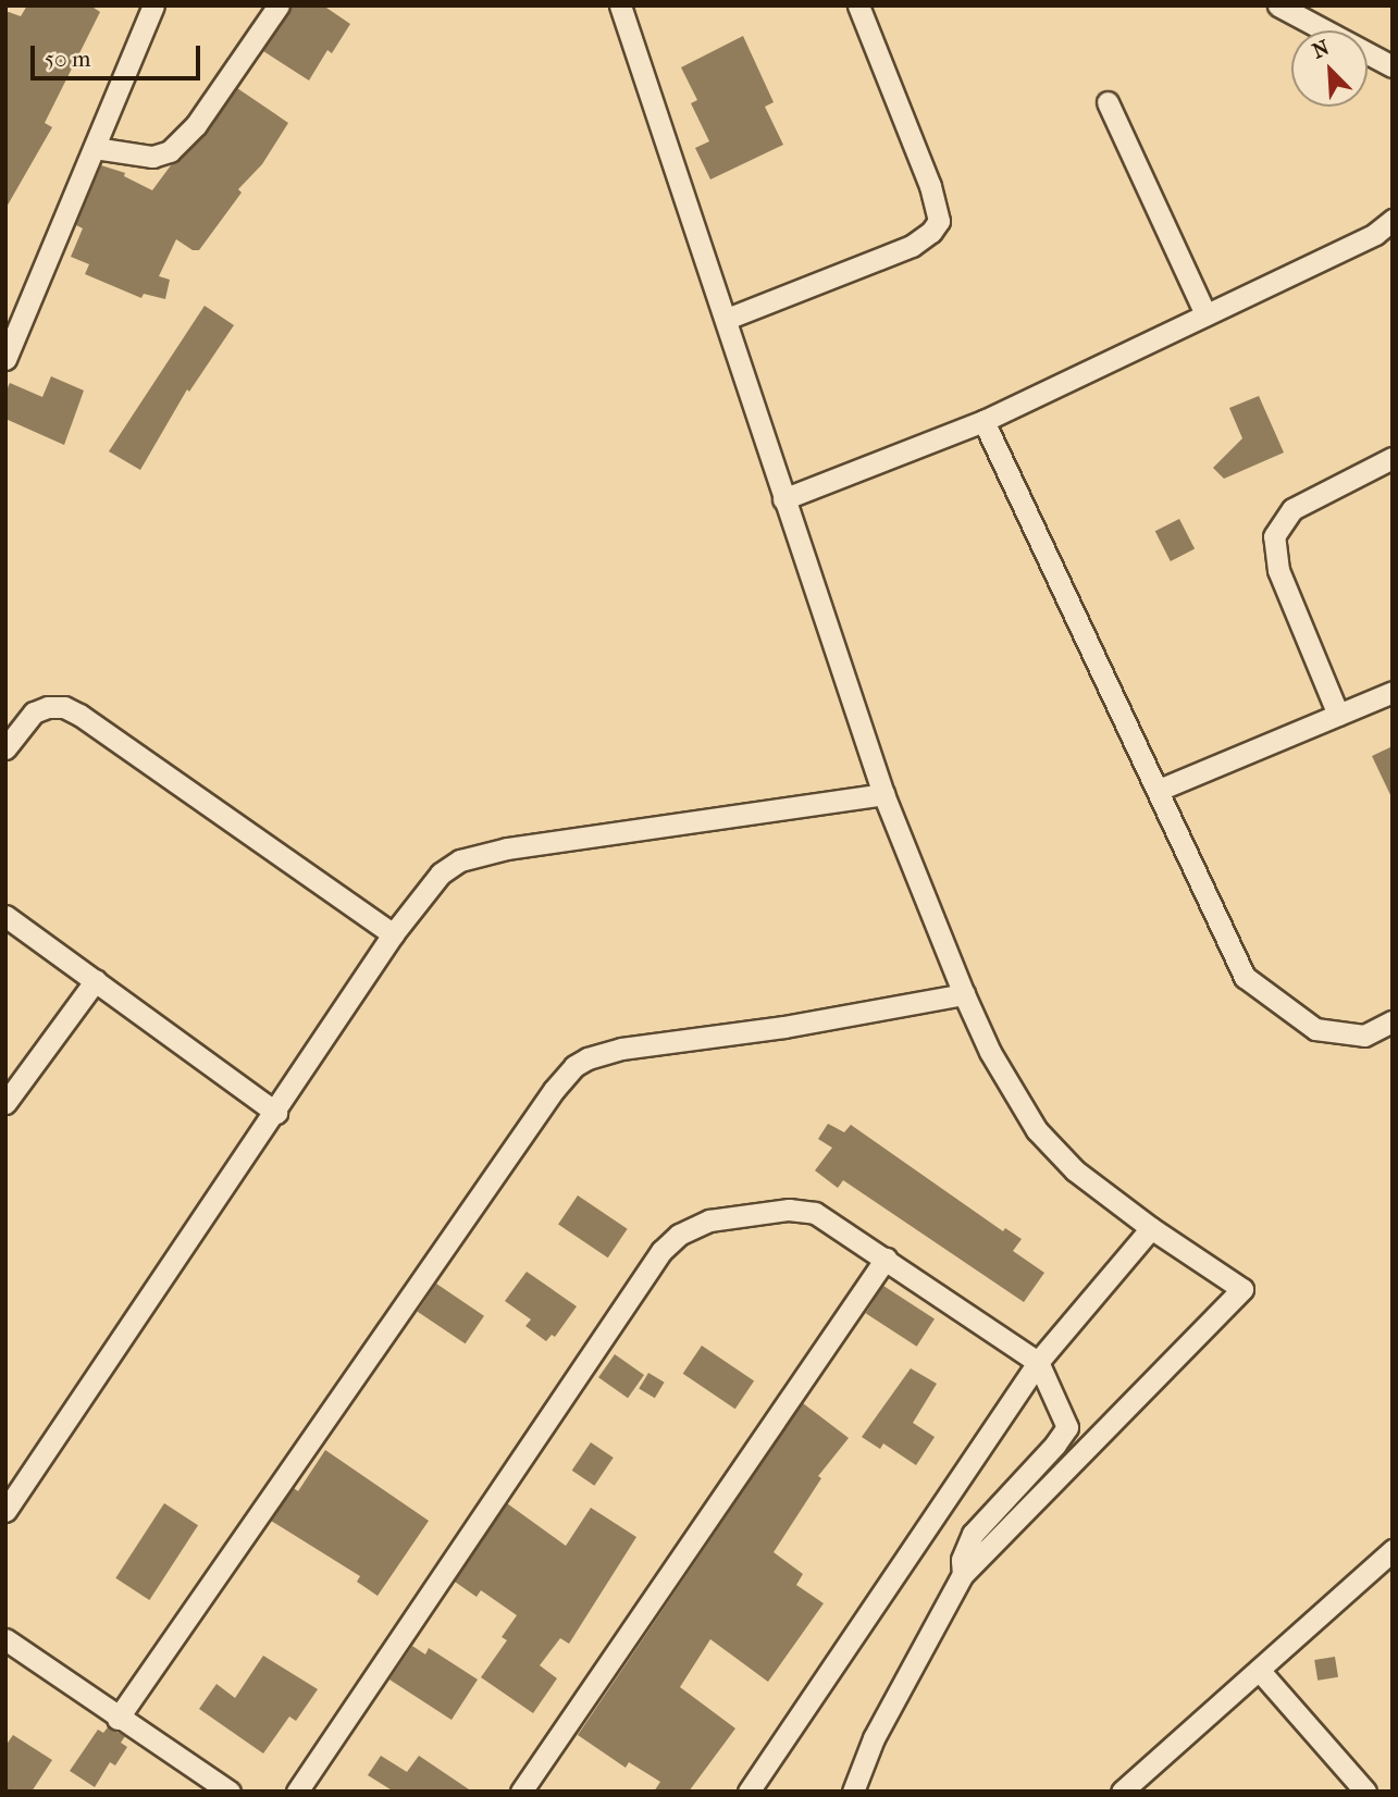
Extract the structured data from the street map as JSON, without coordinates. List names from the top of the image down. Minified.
{"scale_bar":"50 m","north":"top left"}
